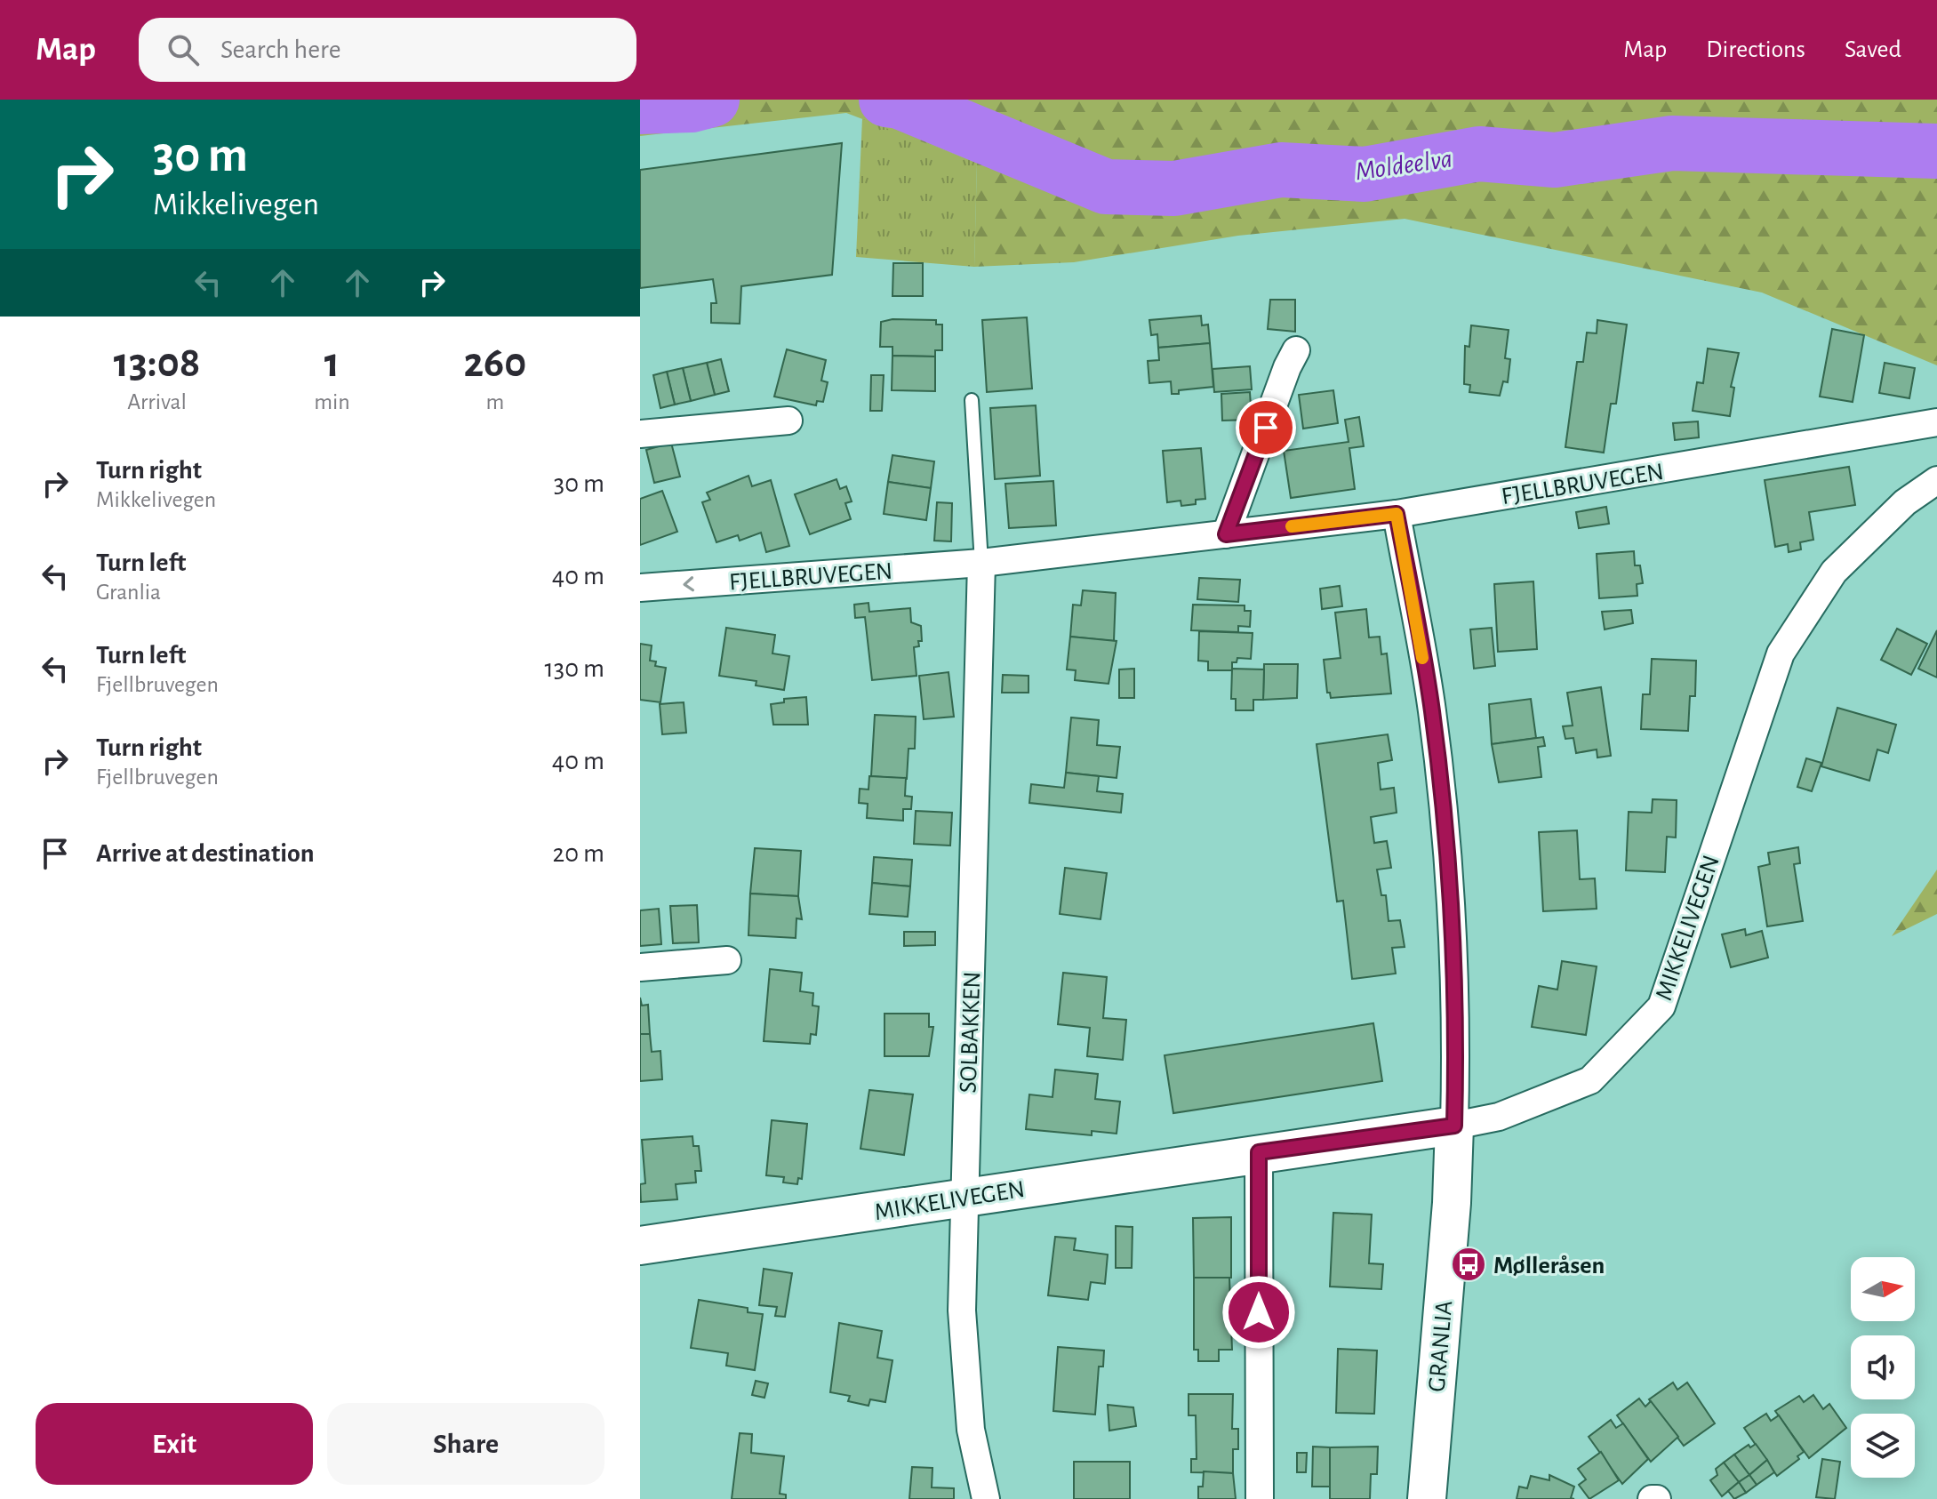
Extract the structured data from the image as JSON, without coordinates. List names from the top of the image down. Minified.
{"streets":{"street":["FJELLBRUVEGEN","MIKKELIVEGEN","SOLBAKKEN","GRANLIA"]},"crossings":[["FJELLBRUVEGEN","SOLBAKKEN"],["FJELLBRUVEGEN","GRANLIA"],["MIKKELIVEGEN","SOLBAKKEN"],["MIKKELIVEGEN","GRANLIA"]],"water":["Moldeelva"],"places":{"bus stop":["Mølleråsen"]},"north":"right","page":{"header":"Map","search":"Search here","nav":["Map","Directions","Saved"],"turn":["30 m","Mikkelivegen"],"eta":["13:08","Arrival","1","min","260","m"],"list":[{"name":"Turn right","note":"Mikkelivegen","value":"30 m"},{"name":"Turn left","note":"Granlia","value":"40 m"},{"name":"Turn left","note":"Fjellbruvegen","value":"130 m"},{"name":"Turn right","note":"Fjellbruvegen","value":"40 m"},{"name":"Arrive at destination","value":"20 m"}],"buttons":["Exit","Share"]}}
